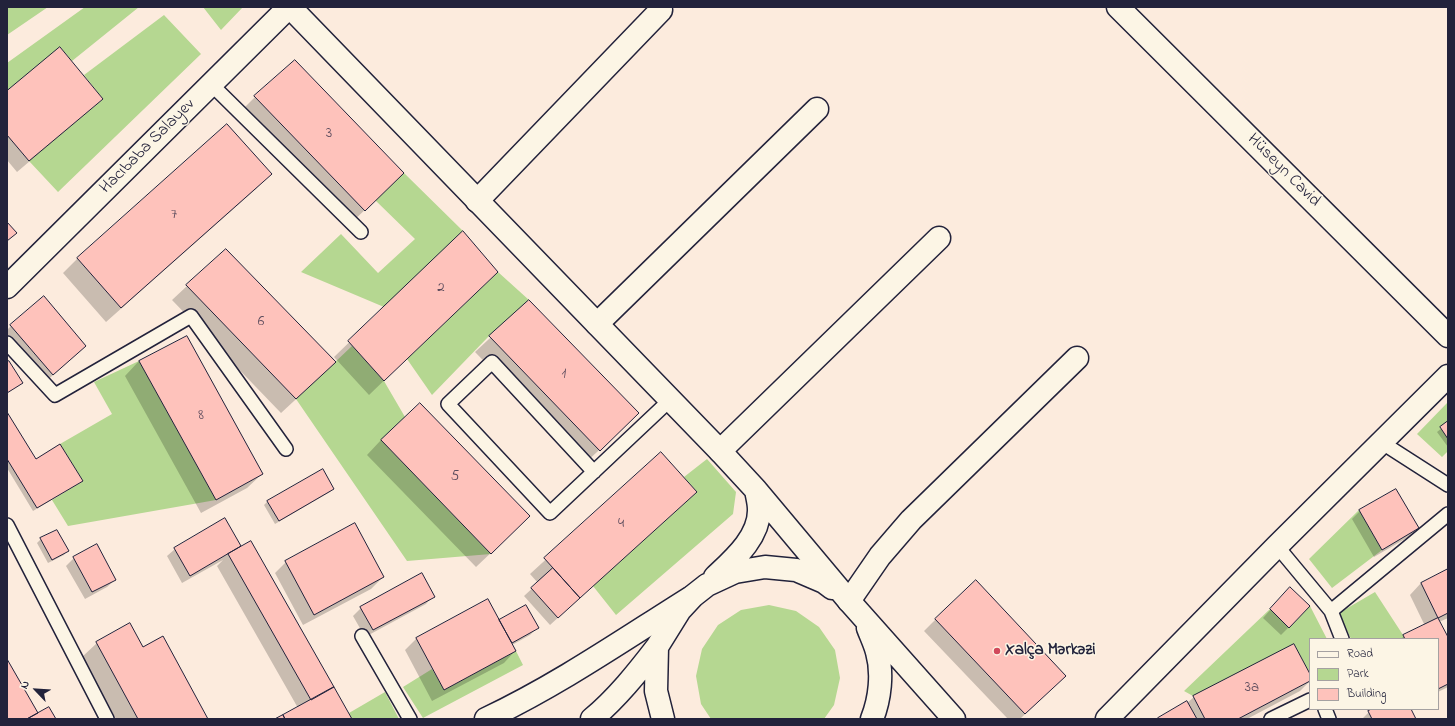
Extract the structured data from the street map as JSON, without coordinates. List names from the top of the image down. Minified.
{"streets":{"street":["Hacıbaba Salayev","Hüseyn Cavid"]},"places":["Xalça Mərkəzi"],"house_numbers":["3","7","2","6","1","8","5","4","3a"],"legend":["Road","Park","Building"],"north":"top left"}
